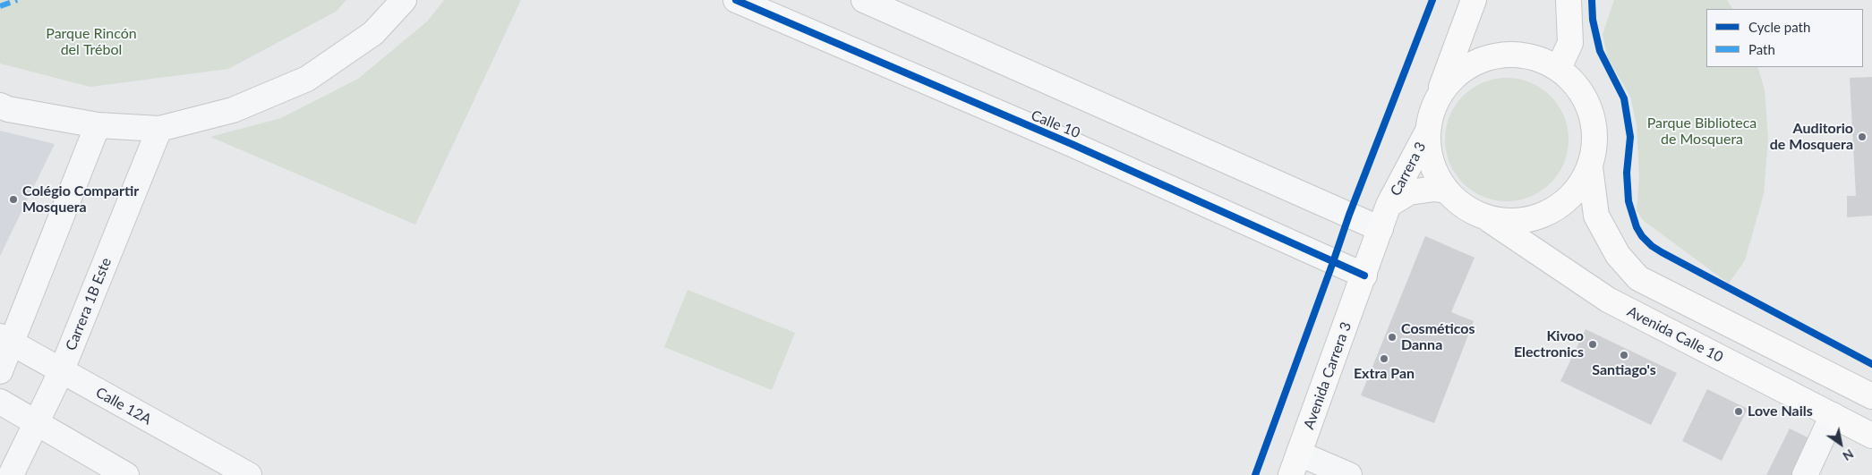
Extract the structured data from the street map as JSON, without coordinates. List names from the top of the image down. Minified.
{"streets":{"main road":["Carrera 3","Avenida Calle 10","Avenida Carrera 3"],"street":["Calle 10","Carrera 1B Este","Calle 12A"]},"crossings":[["Calle 10","Carrera 3"],["Calle 10","Avenida Carrera 3"],["Carrera 3","Avenida Carrera 3"],["Carrera 1B Este","Calle 12A"]],"parks":["Parque Rincón del Trébol","Parque Biblioteca de Mosquera"],"places":["Auditorio de Mosquera","Colégio Compartir Mosquera","Cosméticos Danna","Kivoo Electronics","Santiago's","Extra Pan","Love Nails"],"legend":["Cycle path","Path"],"north":"bottom right"}
